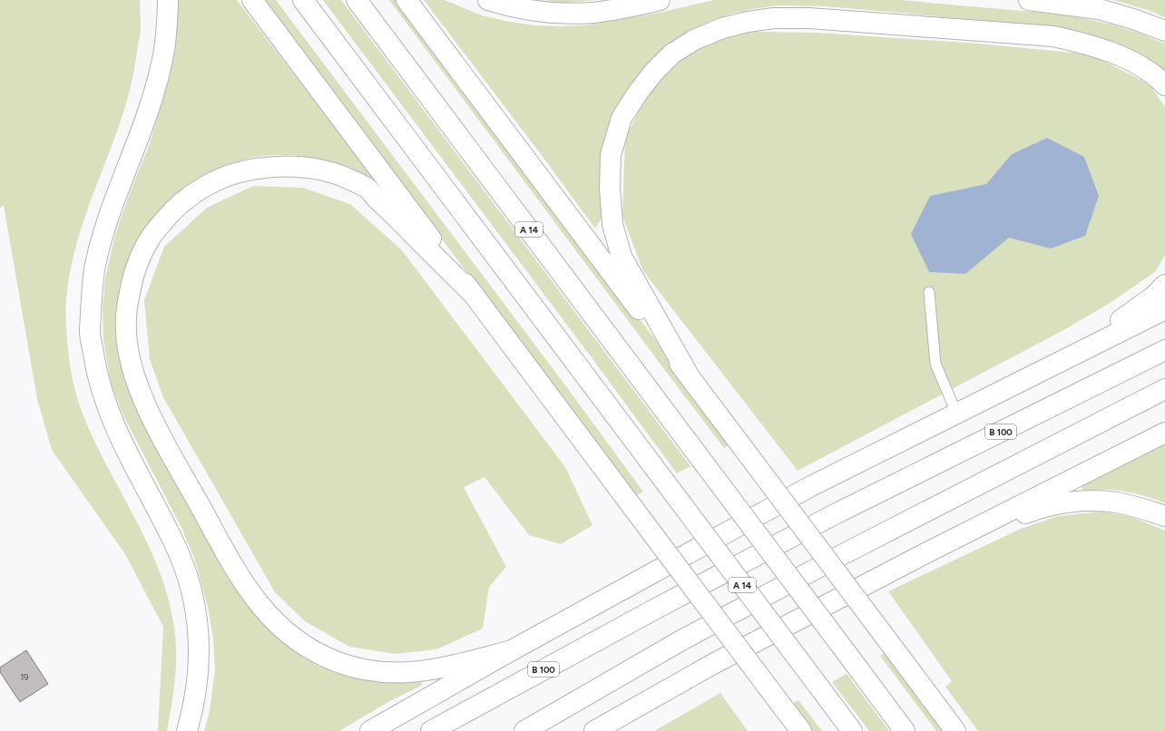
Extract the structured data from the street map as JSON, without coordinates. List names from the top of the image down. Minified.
{"streets":{"highway":["A 14","B 100"]},"house_numbers":["19"]}
